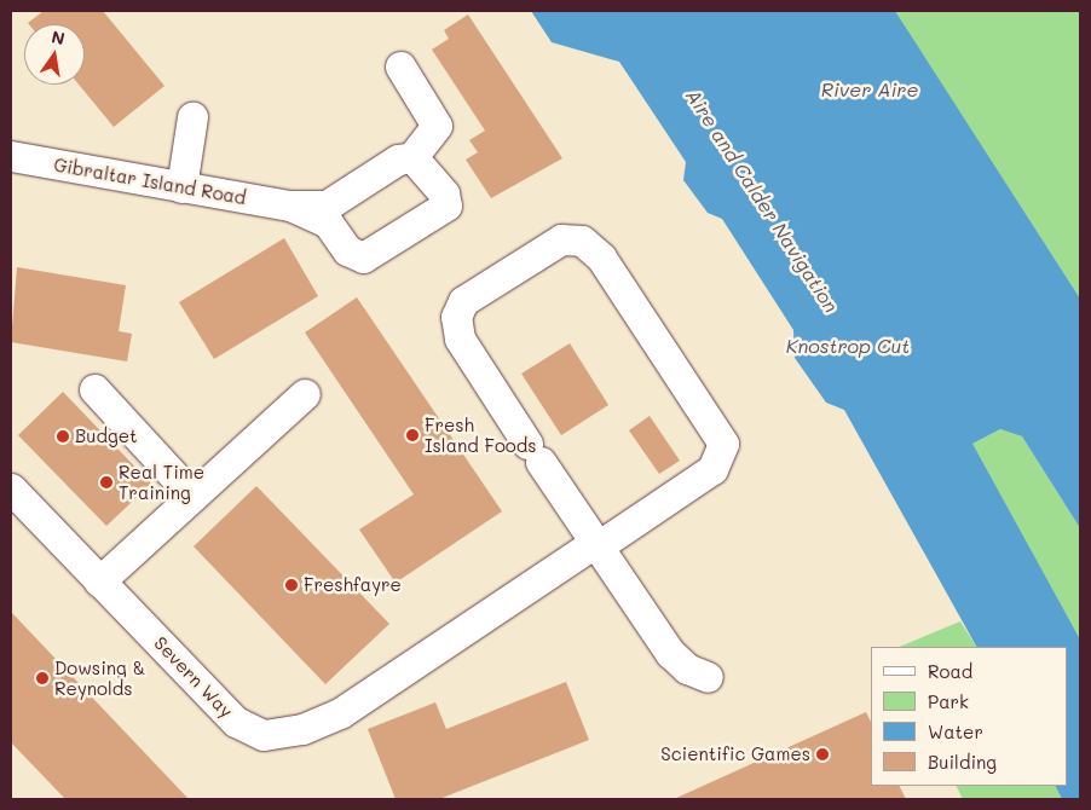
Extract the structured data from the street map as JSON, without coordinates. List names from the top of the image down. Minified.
{"streets":{"street":["Gibraltar Island Road","Severn Way"]},"water":["River Aire","Aire and Calder Navigation","Knostrop Cut"],"places":["Fresh Island Foods","Budget","Real Time Training","Freshfayre","Dowsing & Reynolds","Scientific Games"],"legend":["Road","Park","Water","Building"],"north":"top"}
